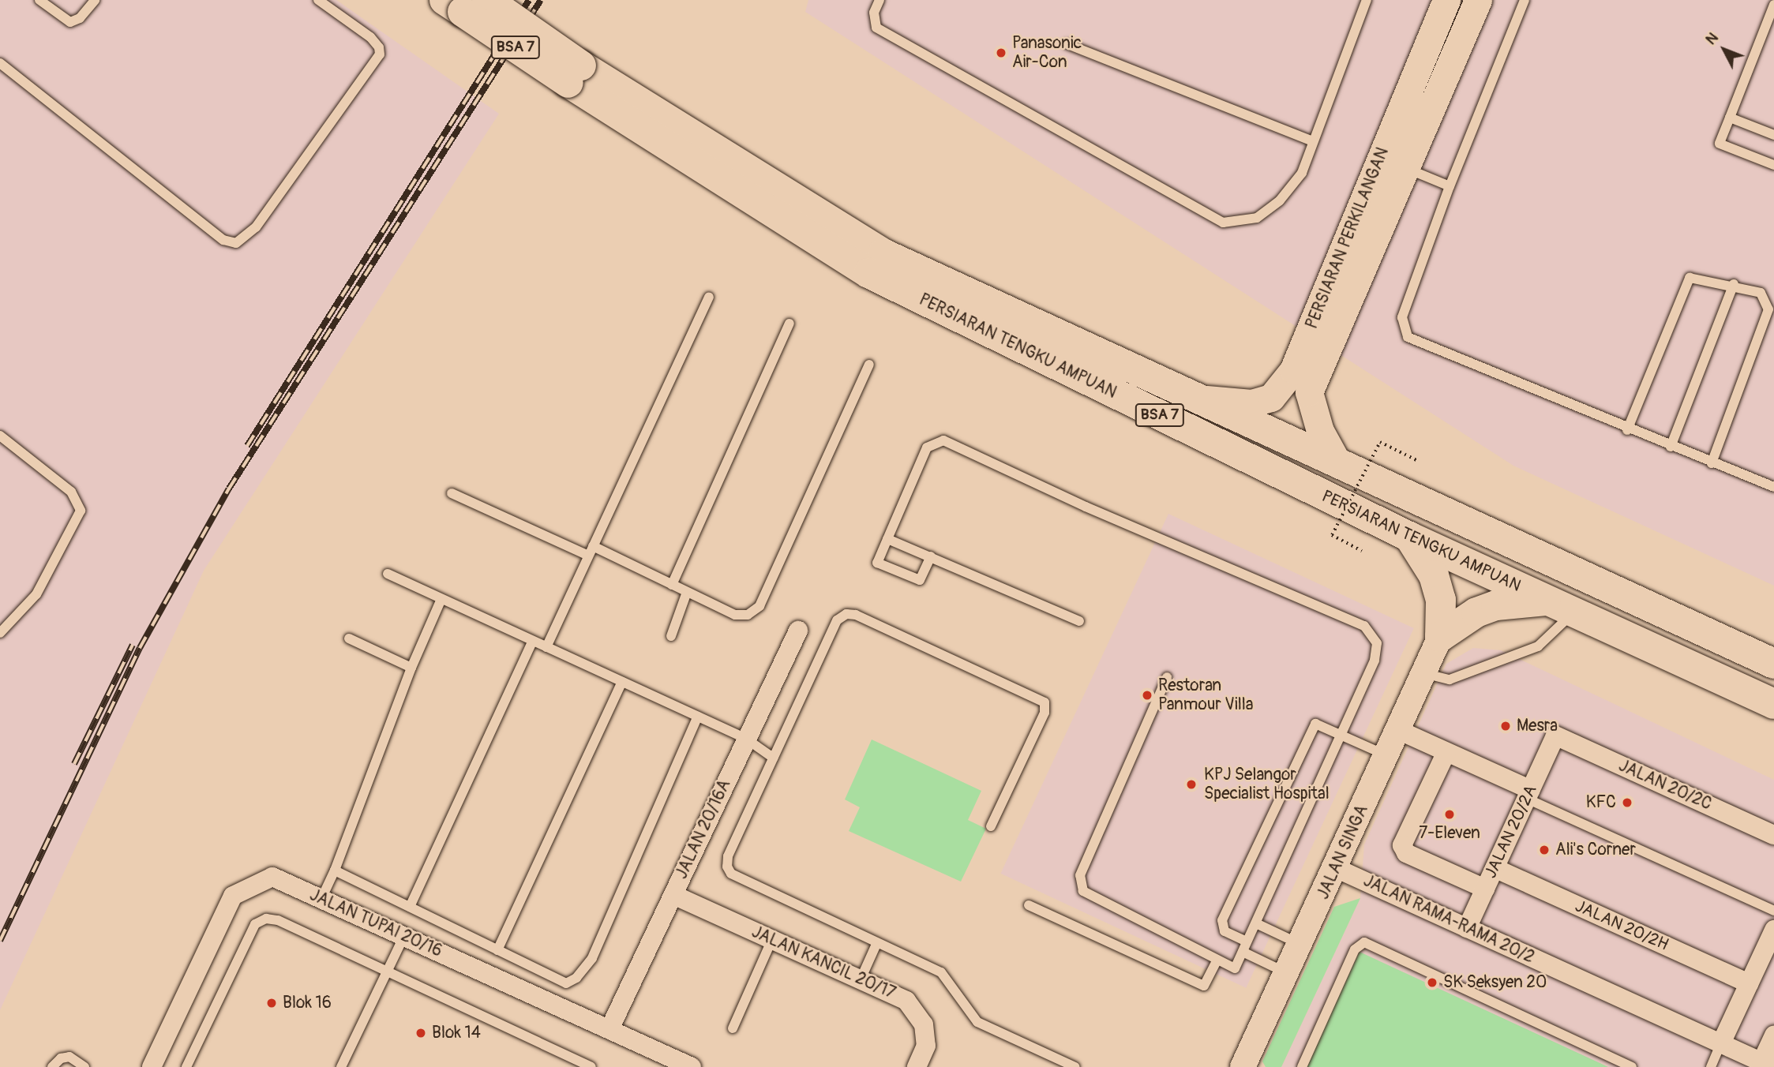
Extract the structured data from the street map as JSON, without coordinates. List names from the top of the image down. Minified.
{"streets":{"main road":["BSA 7","PERSIARAN PERKILANGAN","PERSIARAN TENGKU AMPUAN"],"street":["JALAN 20/2C","JALAN 20/16A","JALAN 20/2A","JALAN SINGA","JALAN RAMA-RAMA 20/2","JALAN TUPAI 20/16","JALAN 20/2H","JALAN KANCIL 20/17"]},"crossings":[["PERSIARAN PERKILANGAN","PERSIARAN TENGKU AMPUAN"],["JALAN 20/2C","JALAN 20/2A"],["JALAN 20/16A","JALAN TUPAI 20/16"],["JALAN 20/16A","JALAN KANCIL 20/17"],["JALAN 20/2A","JALAN RAMA-RAMA 20/2"],["JALAN 20/2A","JALAN 20/2H"],["JALAN SINGA","JALAN RAMA-RAMA 20/2"]],"places":["Panasonic Air-Con","Restoran Panmour Villa","Mesra","KPJ Selangor Specialist Hospital","KFC","7-Eleven","Ali's Corner","SK Seksyen 20","Blok 16","Blok 14"],"north":"top left"}
